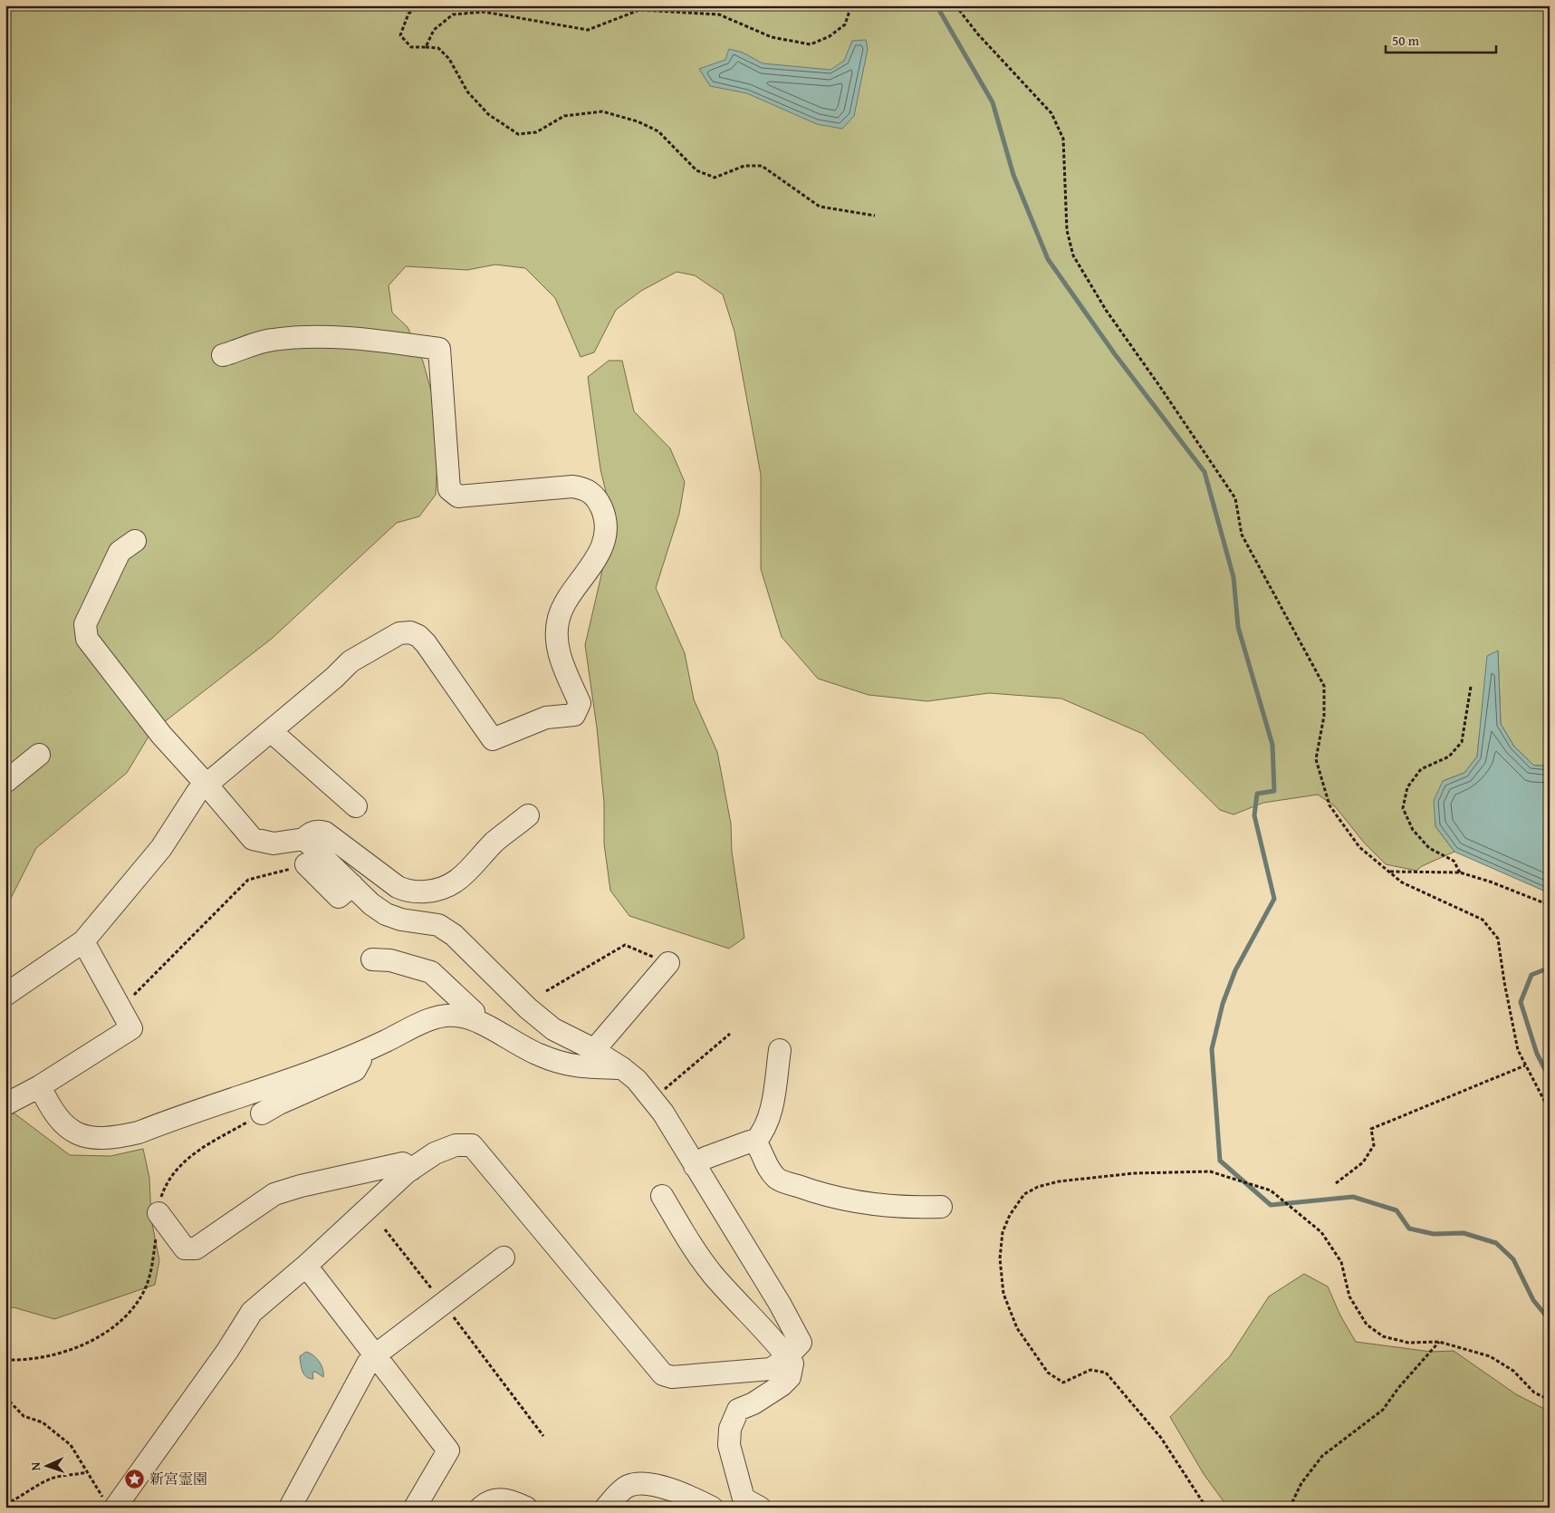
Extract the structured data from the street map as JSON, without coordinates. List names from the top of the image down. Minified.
{"places":{"place":["新宮霊園"]},"scale_bar":"50 m","north":"left"}
